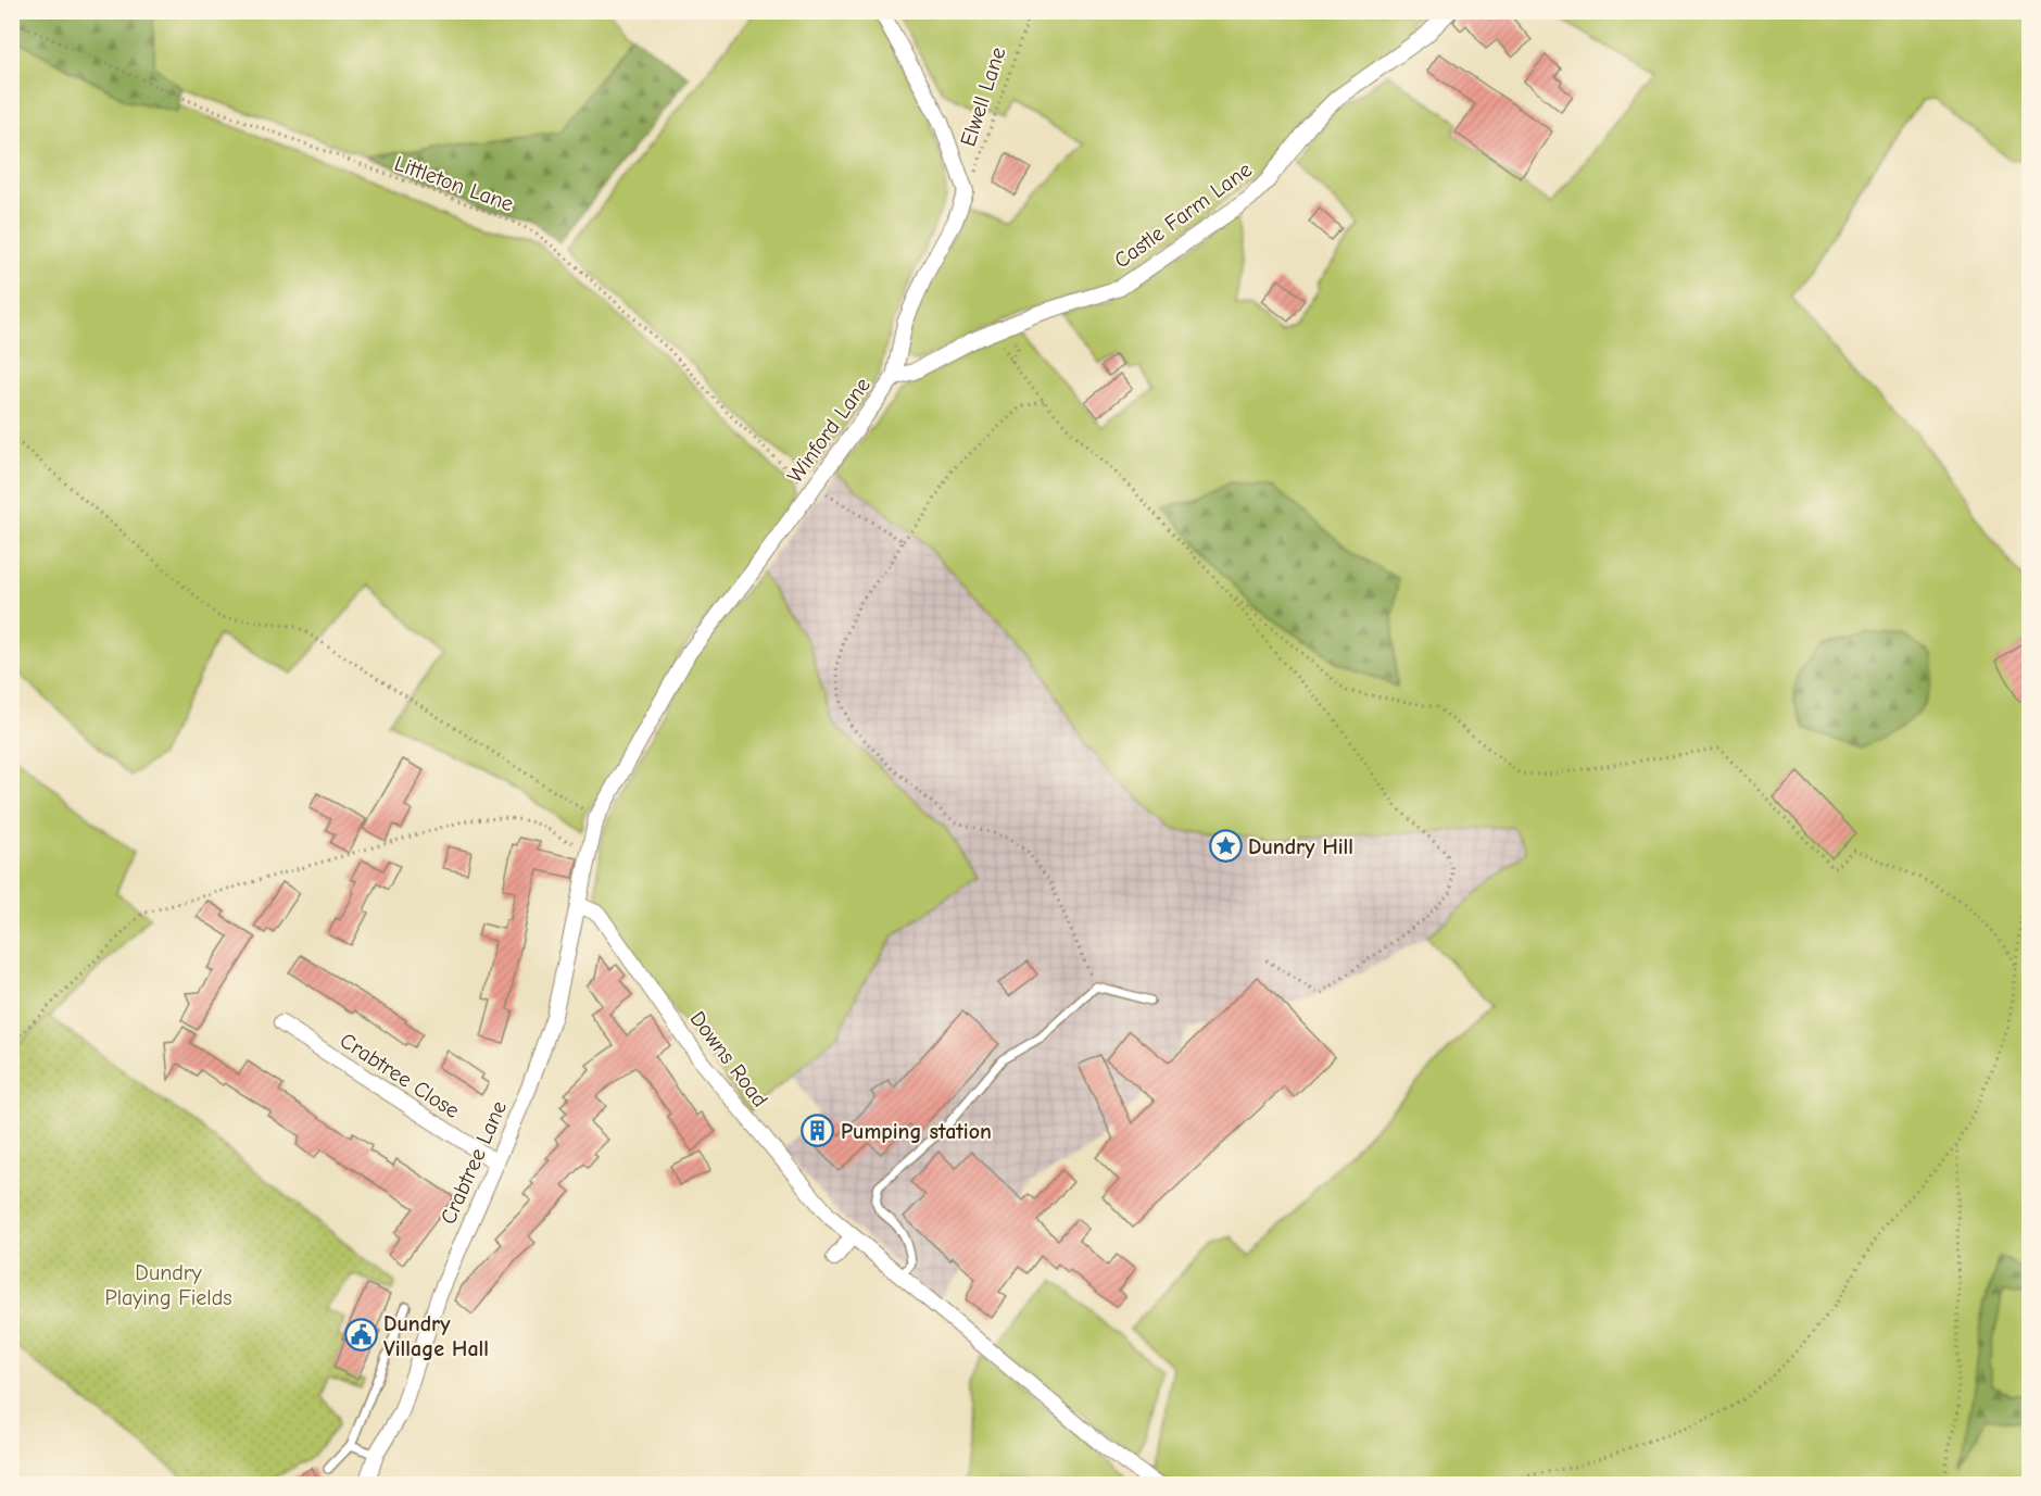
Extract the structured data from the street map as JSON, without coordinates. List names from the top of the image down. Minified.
{"streets":{"street":["Castle Farm Lane","Winford Lane","Downs Road","Crabtree Close","Crabtree Lane"],"path":["Elwell Lane","Littleton Lane"]},"crossings":[["Elwell Lane","Winford Lane"],["Littleton Lane","Winford Lane"],["Castle Farm Lane","Winford Lane"],["Winford Lane","Crabtree Lane"],["Downs Road","Crabtree Lane"],["Crabtree Close","Crabtree Lane"]],"parks":["Dundry Playing Fields"],"places":{"place":["Dundry Hill"],"building":["Pumping station"],"public building":["Dundry Village Hall"]}}
